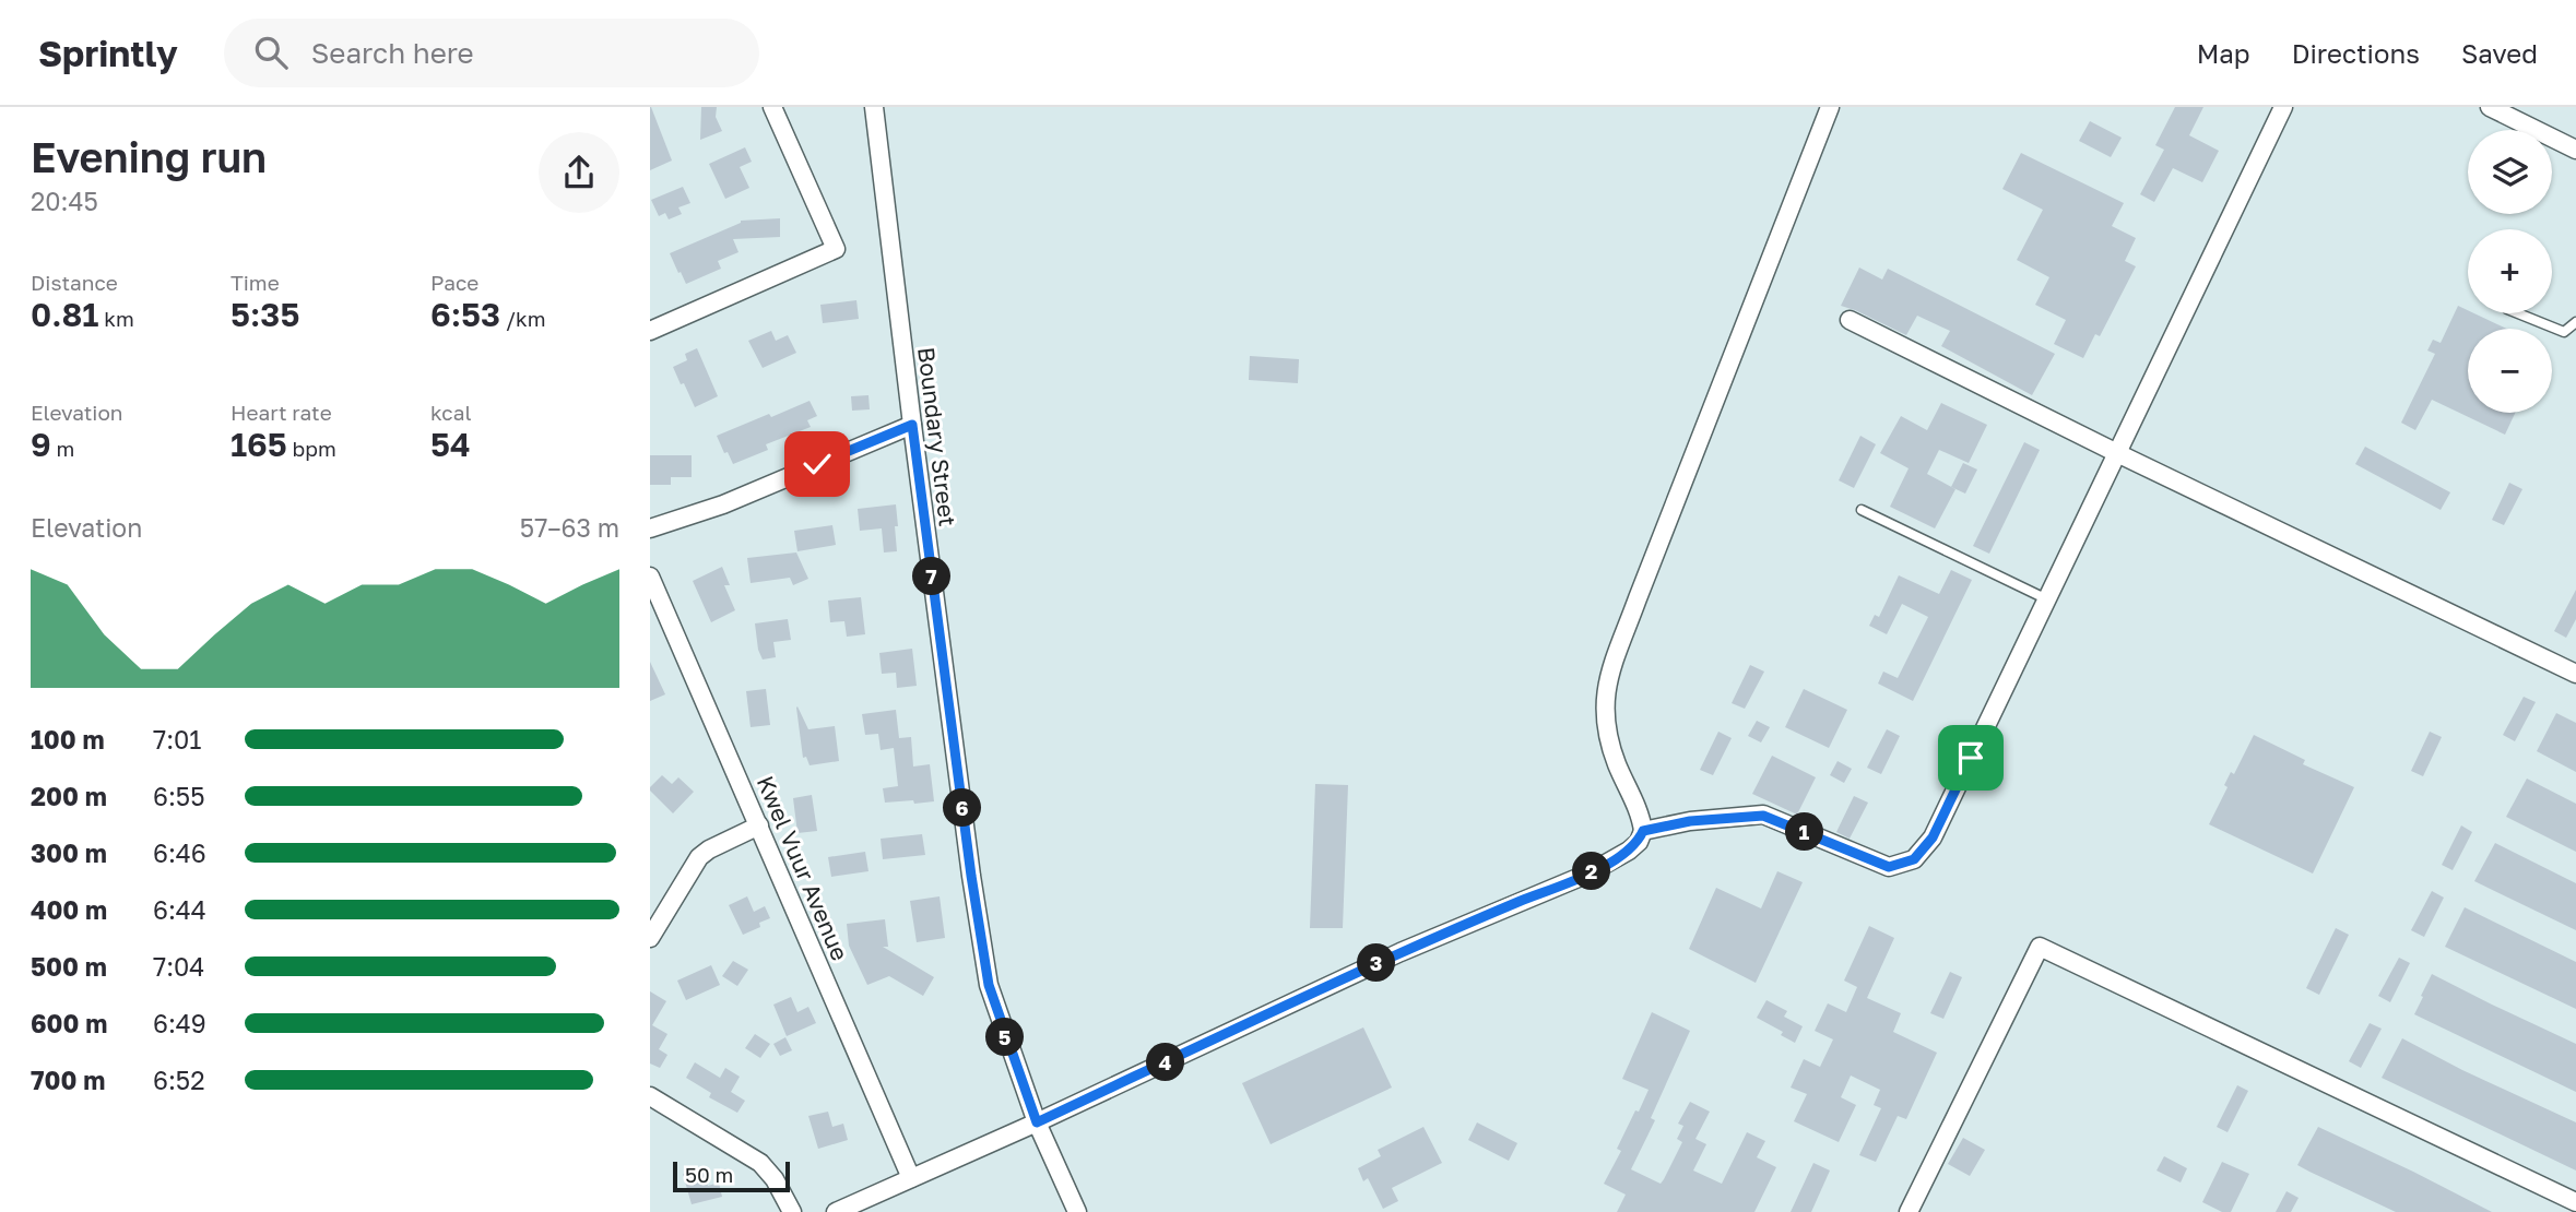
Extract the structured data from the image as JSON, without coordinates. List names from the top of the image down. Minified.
{"streets":{"street":["Boundary Street","Kwel Vuur Avenue"]},"scale_bar":"50 m","page":{"header":"Sprintly","search":"Search here","nav":["Map","Directions","Saved"],"heading":["Evening run","20:45"],"map_buttons":["+","−"],"stats":[["Distance","0.81 km"],["Time","5:35"],["Pace","6:53 /km"],["Elevation","9 m"],["Heart rate","165 bpm"],["kcal","54"]],"chart":["Elevation","57–63 m"],"pins":["7","6","1","2","3","5","4"],"list":[{"name":"100 m","note":"7:01"},{"name":"200 m","note":"6:55"},{"name":"300 m","note":"6:46"},{"name":"400 m","note":"6:44"},{"name":"500 m","note":"7:04"},{"name":"600 m","note":"6:49"},{"name":"700 m","note":"6:52"}],"scale":"50 m"}}
